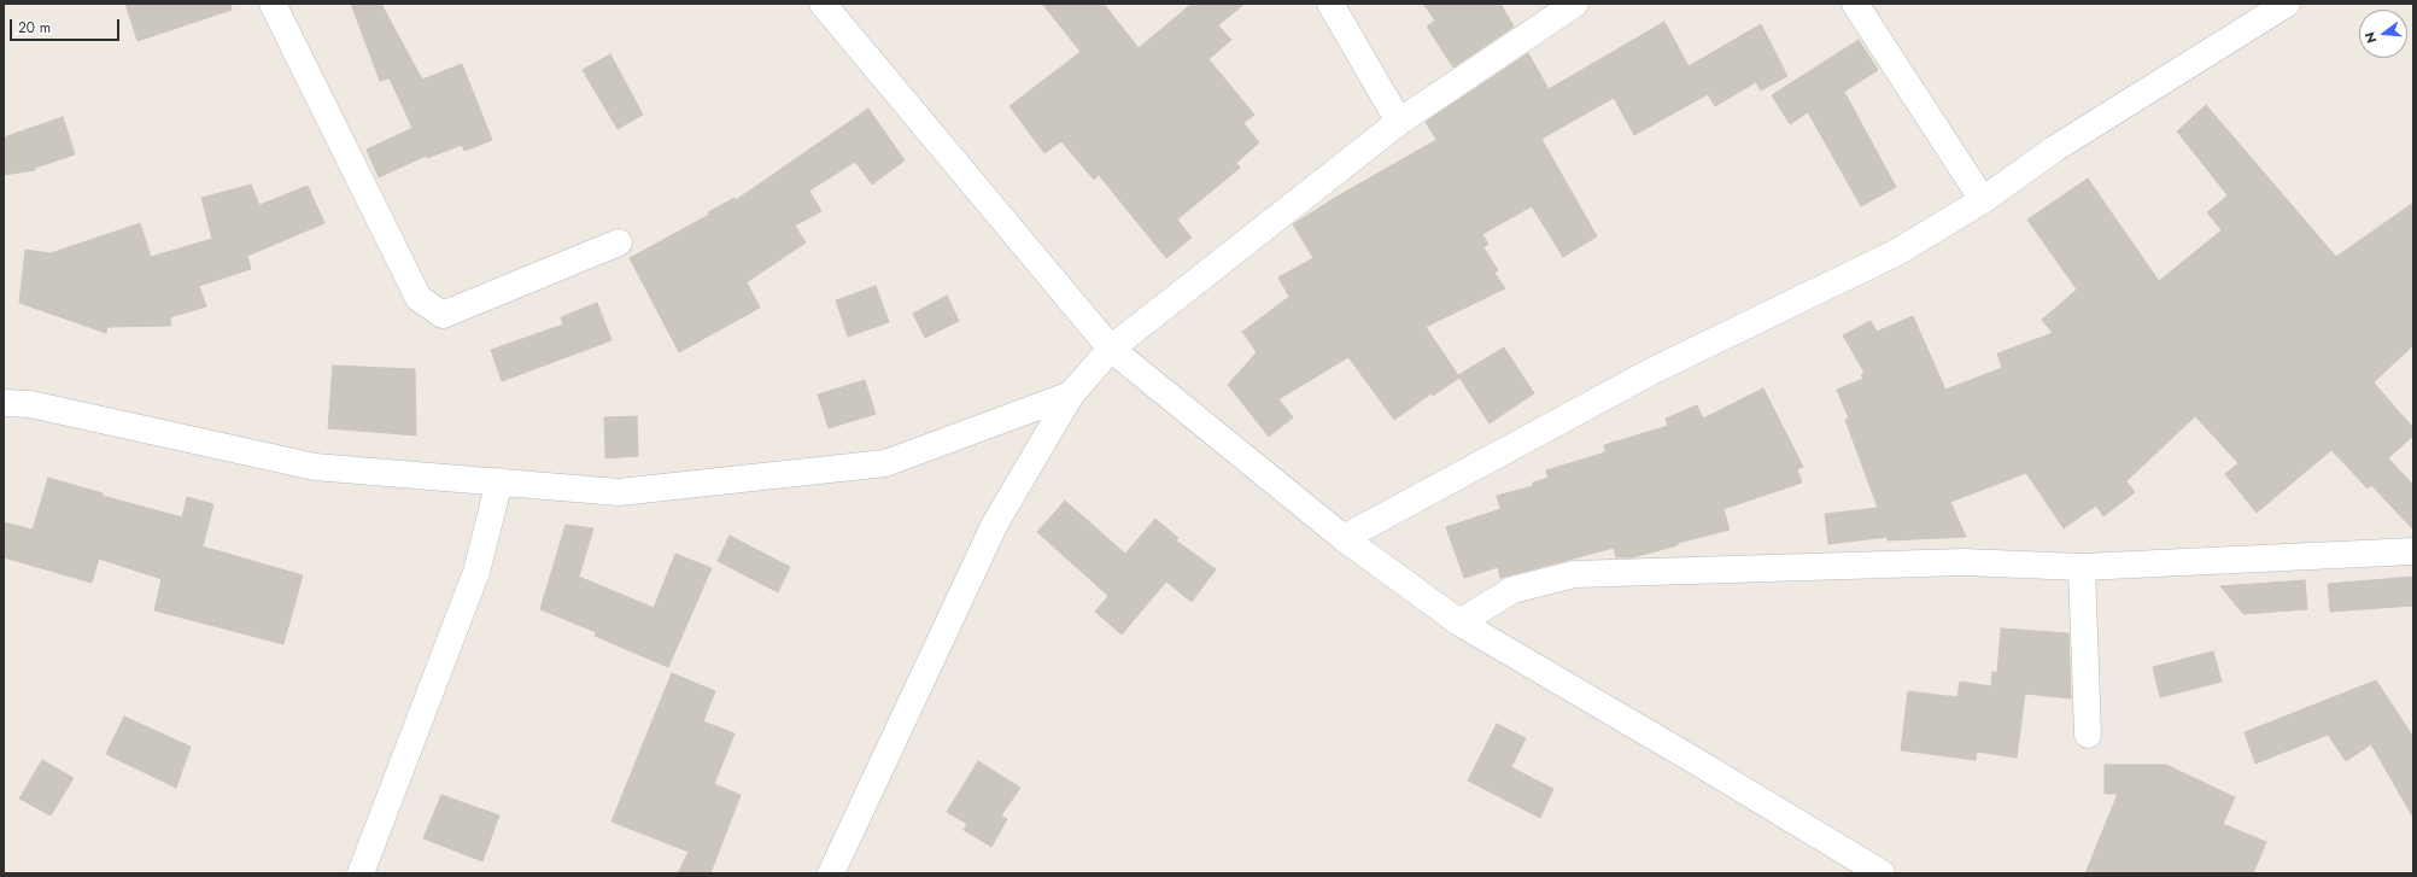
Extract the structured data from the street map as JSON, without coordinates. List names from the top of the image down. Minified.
{"scale_bar":"20 m","north":"left"}
